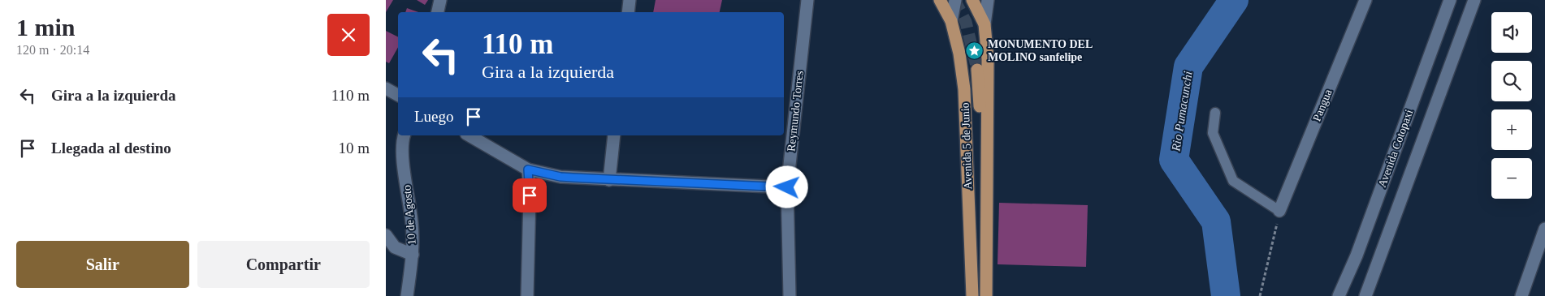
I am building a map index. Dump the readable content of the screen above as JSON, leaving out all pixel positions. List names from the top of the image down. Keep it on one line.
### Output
{"streets":{"main road":["Avenida 5 de Junio"],"street":["Pangua","Reymundo Torres","Avenida Cotopaxi","10 de Agosto"]},"water":["Rio Pumacunchi"],"places":{"place":["MONUMENTO DEL MOLINO sanfelipe"]},"page":{"heading":["1 min","120 m · 20:14"],"map_buttons":["+","−"],"turn":["110 m","Gira a la izquierda"],"list":[{"name":"Gira a la izquierda","value":"110 m"},{"name":"Llegada al destino","value":"10 m"}],"then":"Luego","buttons":["Salir","Compartir"]}}
